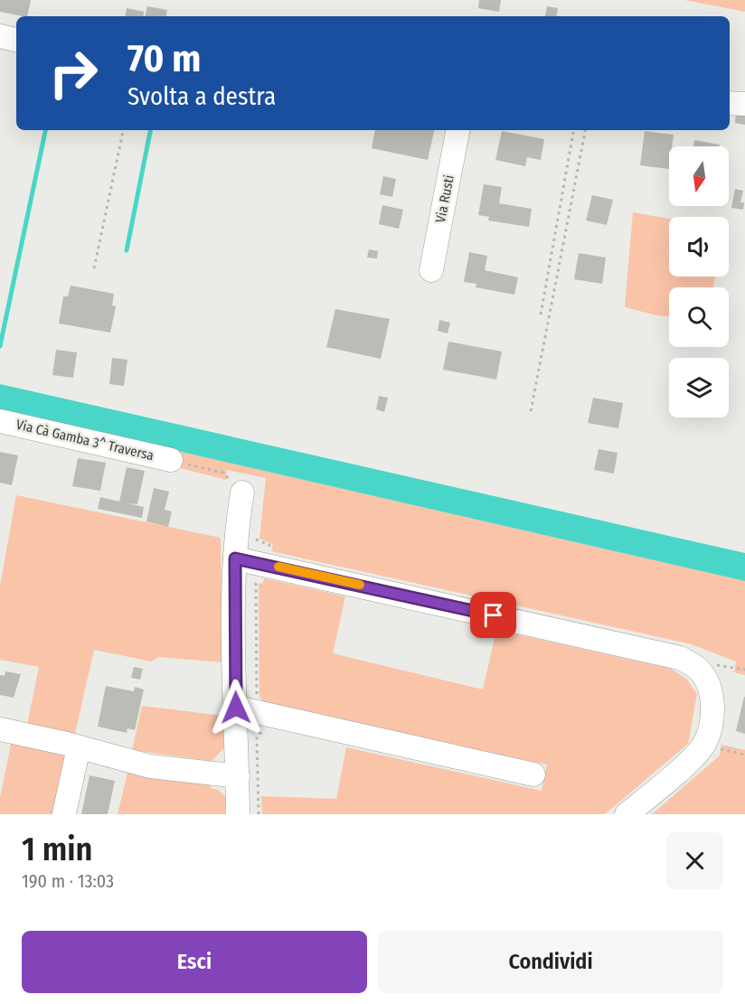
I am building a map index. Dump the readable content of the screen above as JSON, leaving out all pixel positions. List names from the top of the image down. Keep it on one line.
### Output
{"streets":{"street":["Via Rusti","Via Cà Gamba 3^ Traversa"]},"north":"bottom","page":{"turn":["70 m","Svolta a destra"],"heading":["1 min","190 m · 13:03"],"buttons":["Esci","Condividi"]}}
